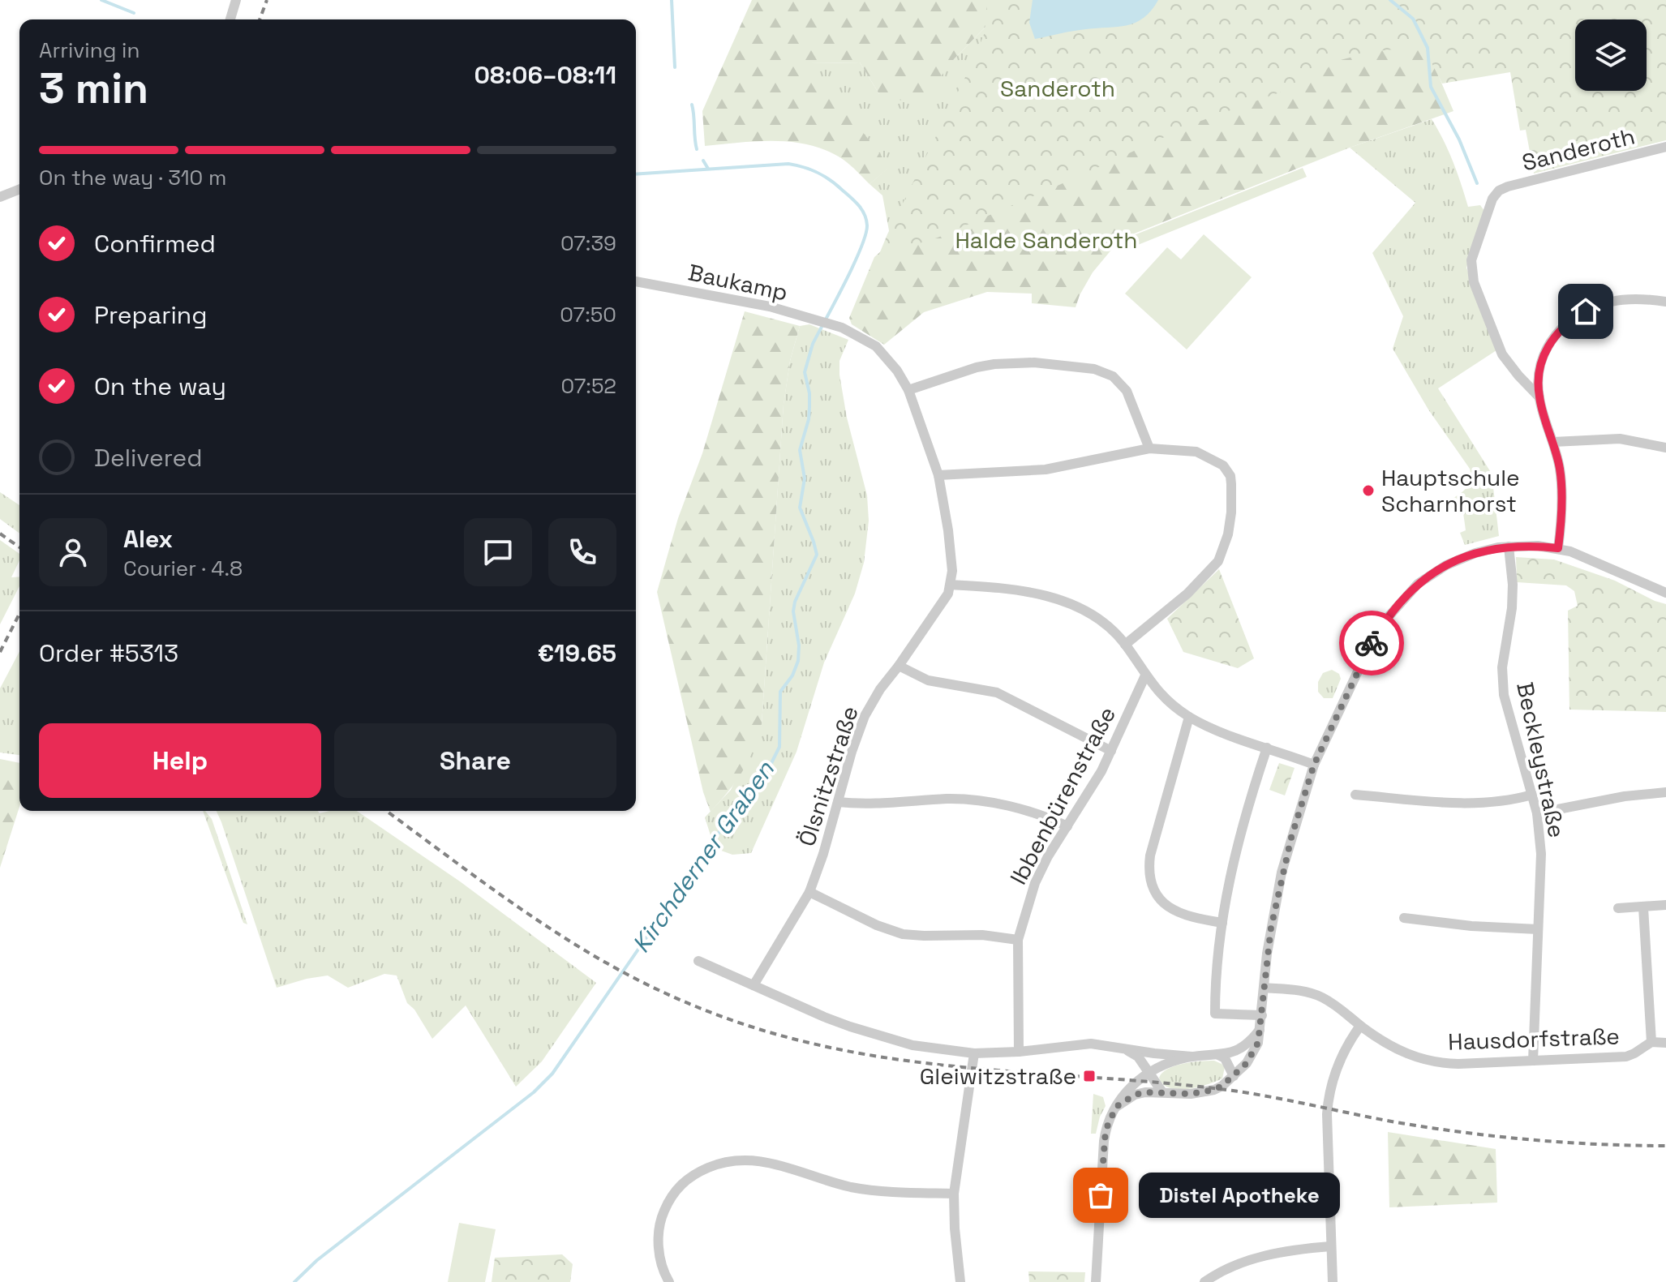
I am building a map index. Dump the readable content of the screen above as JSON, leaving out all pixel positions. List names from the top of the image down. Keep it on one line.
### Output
{"streets":{"street":["Sanderoth","Baukamp","Beckleystraße","Ölsnitzstraße","Ibbenbürenstraße","Hausdorfstraße"]},"crossings":[["Baukamp","Ölsnitzstraße"],["Beckleystraße","Hausdorfstraße"]],"water":["Kirchderner Graben"],"parks":["Sanderoth","Halde Sanderoth"],"places":{"other":["Hauptschule Scharnhorst","Distel Apotheke"],"transit":["Gleiwitzstraße"]},"page":{"heading":["3 min","Arriving in","08:06–08:11"],"panel":["Alex","Courier · 4.8","Order #5313","€19.65"],"bar":"On the way · 310 m","list":[["Confirmed","07:39"],["Preparing","07:50"],["On the way","07:52"],"Delivered"],"buttons":["Help","Share"],"bubble":"Distel Apotheke"}}
